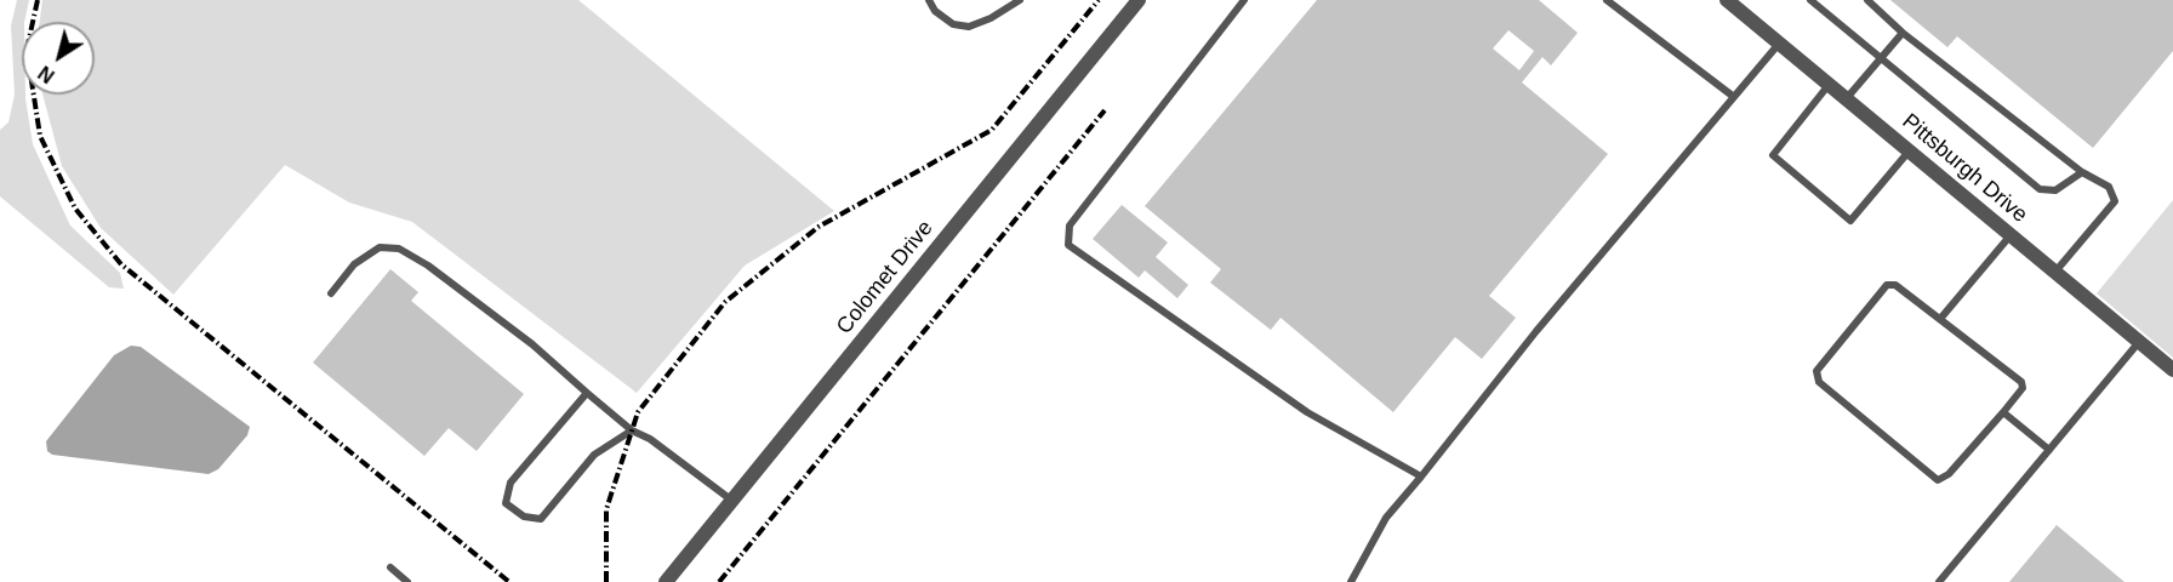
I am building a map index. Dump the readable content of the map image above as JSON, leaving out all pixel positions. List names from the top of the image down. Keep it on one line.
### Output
{"streets":{"street":["Pittsburgh Drive","Colomet Drive"]},"north":"bottom left"}
